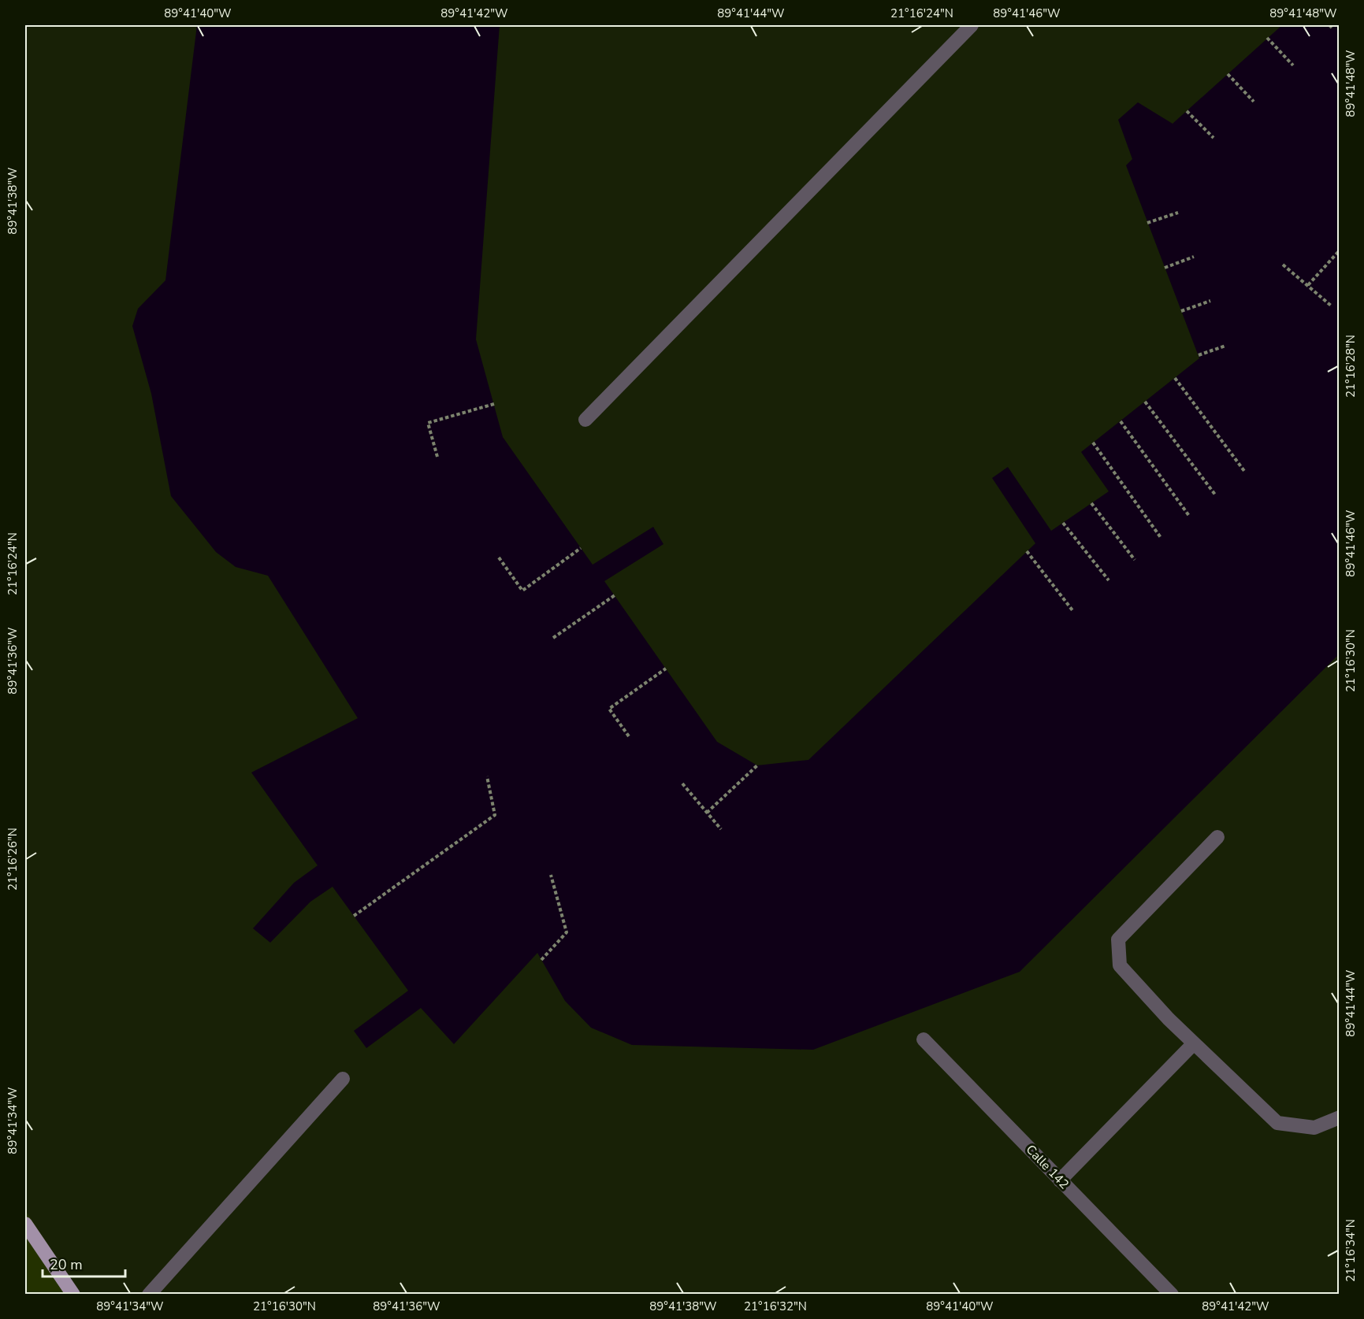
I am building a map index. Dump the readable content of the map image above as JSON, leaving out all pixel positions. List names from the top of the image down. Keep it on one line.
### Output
{"streets":{"lane":["Calle 142"]},"scale_bar":"20 m","coordinates":["89°41'40\"W","89°41'42\"W","89°41'44\"W","21°16'24\"N","89°41'46\"W","89°41'48\"W","89°41'38\"W","21°16'28\"N","89°41'36\"W","21°16'30\"N","21°16'26\"N","89°41'34\"W","21°16'34\"N","21°16'32\"N"]}
